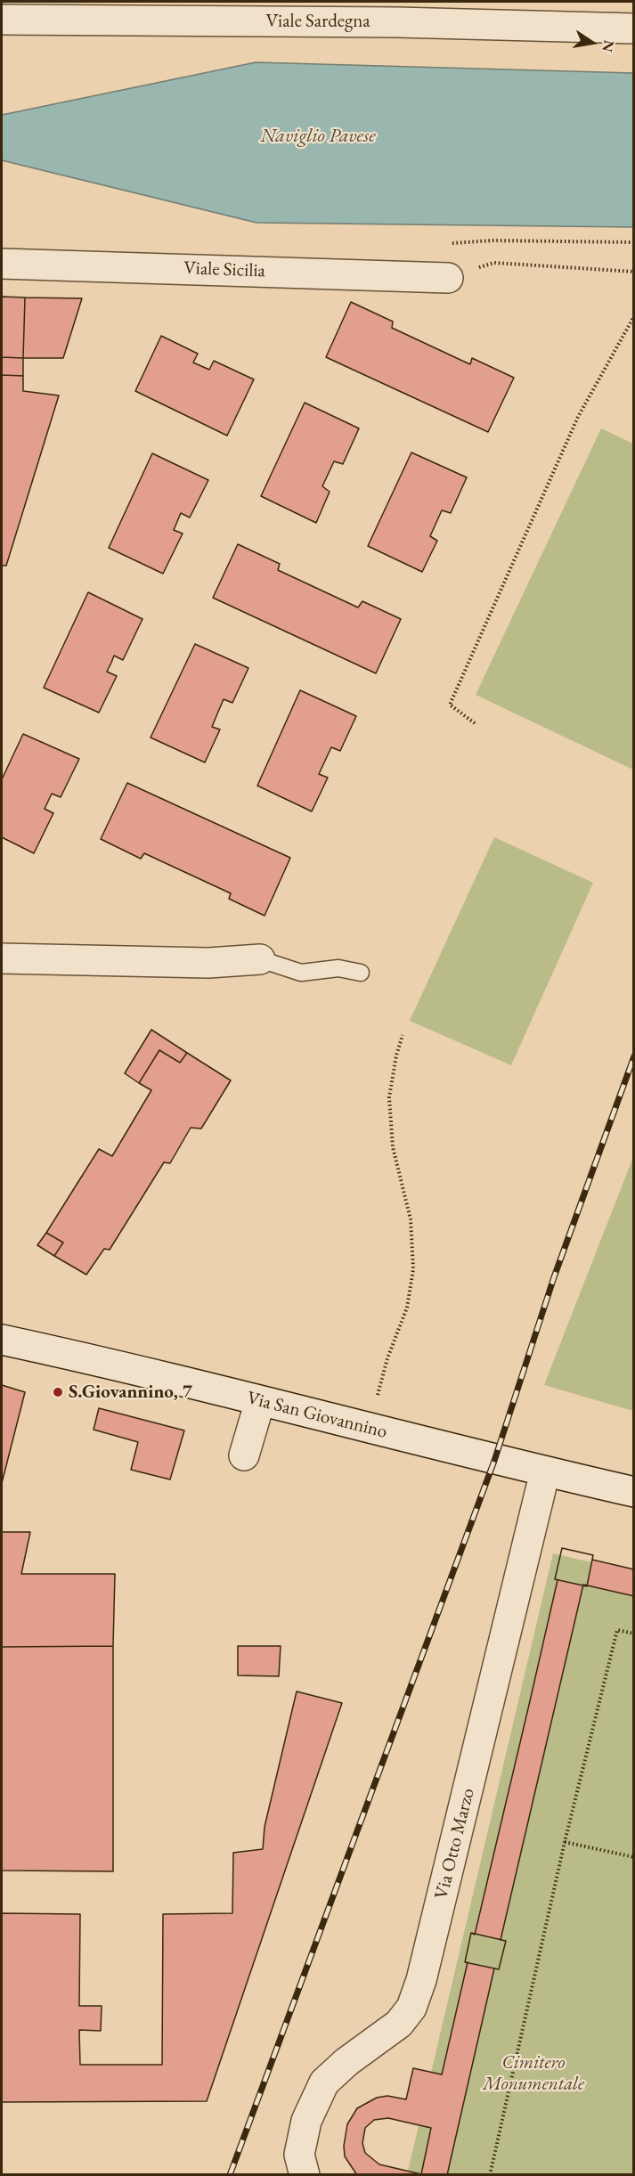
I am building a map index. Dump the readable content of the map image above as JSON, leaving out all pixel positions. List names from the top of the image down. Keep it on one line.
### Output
{"streets":{"street":["Viale Sardegna","Viale Sicilia","Via San Giovannino","Via Otto Marzo"]},"crossings":[["Via San Giovannino","Via Otto Marzo"]],"water":["Naviglio Pavese"],"parks":["Cimitero Monumentale"],"places":["S.Giovannino, 7"],"north":"right"}
